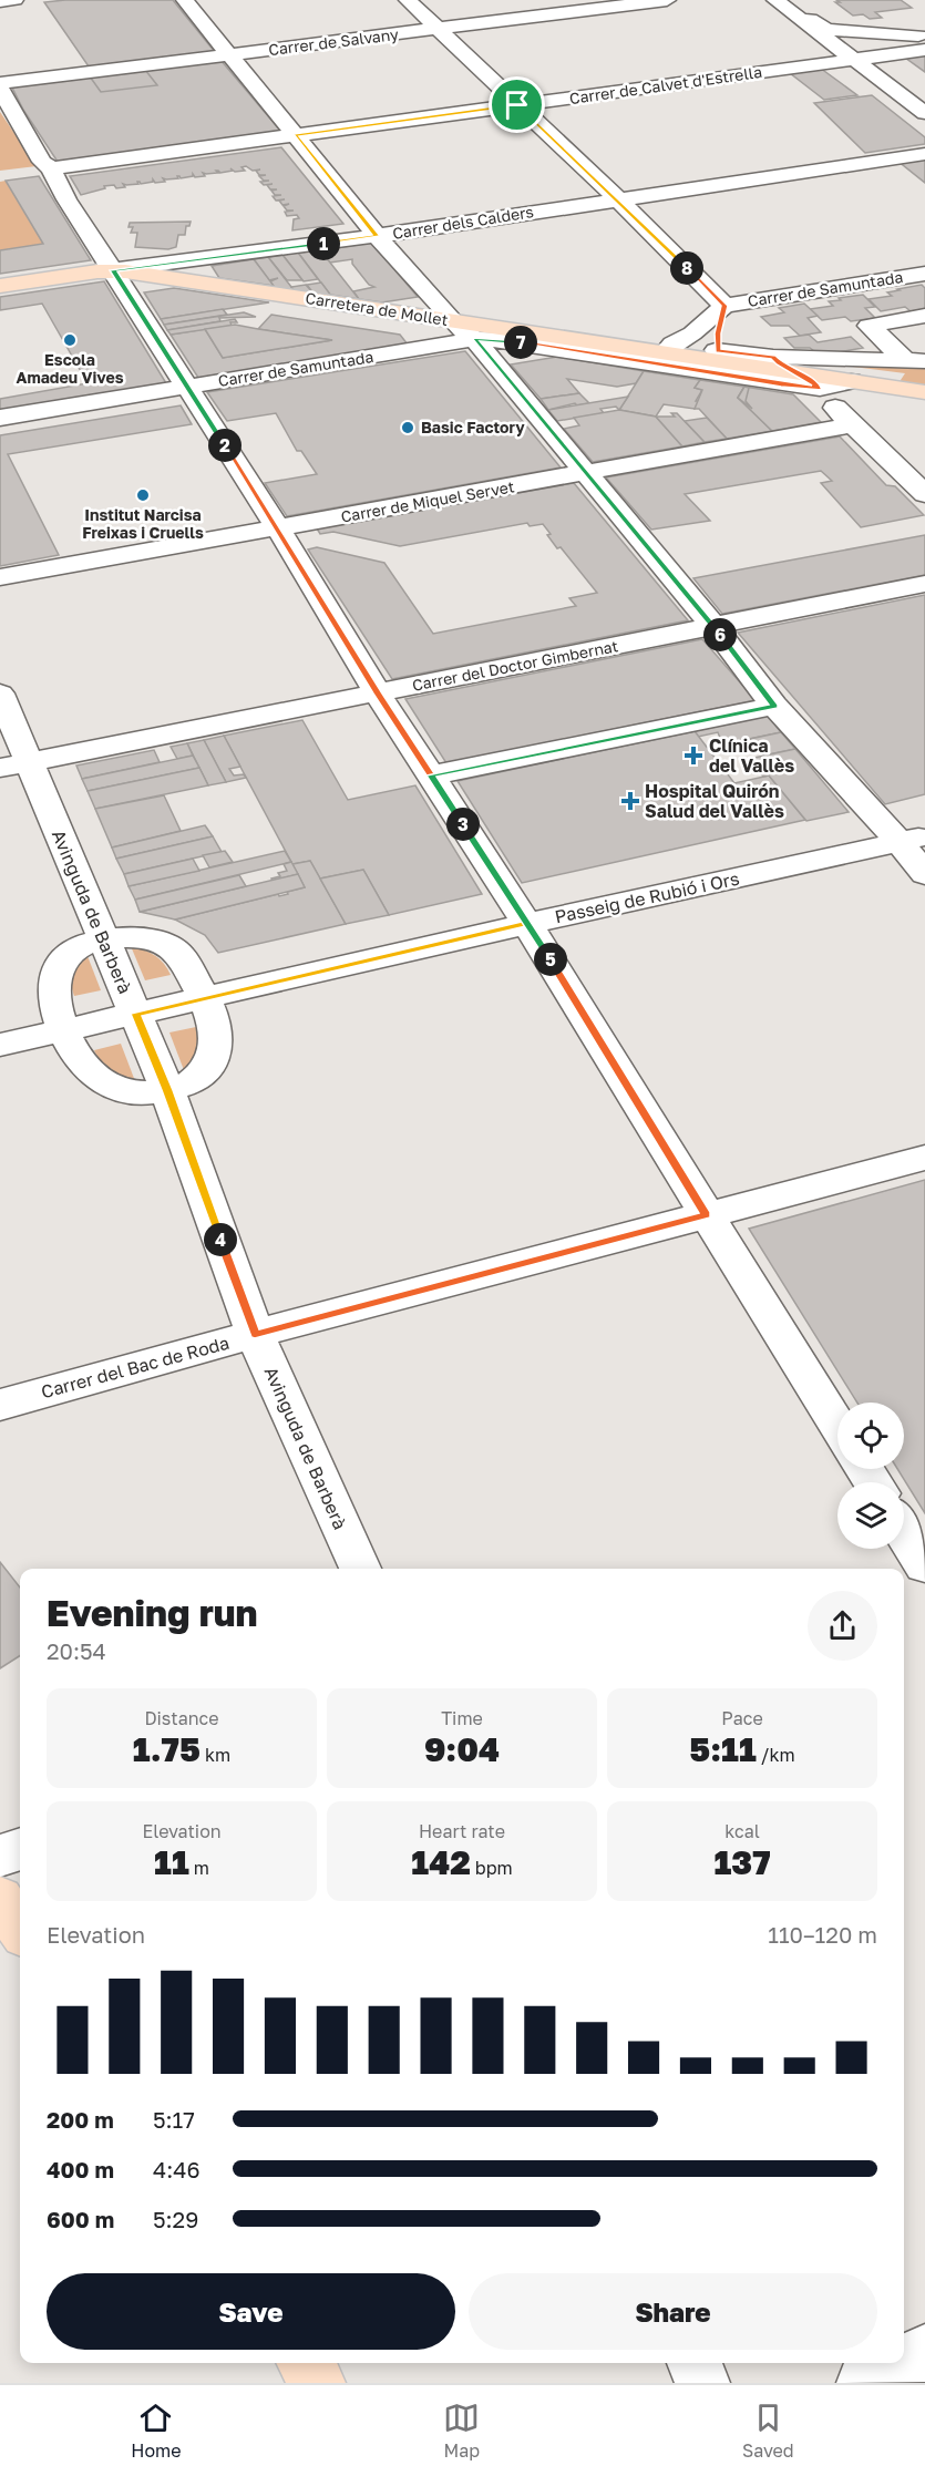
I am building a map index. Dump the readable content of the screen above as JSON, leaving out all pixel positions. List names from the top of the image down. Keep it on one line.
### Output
{"streets":{"main road":["Carrer dels Calders","Carretera de Mollet"],"street":["Carrer de Salvany","Carrer de Calvet d'Estrella","Carrer de Samuntada","Carrer de Miquel Servet","Carrer del Doctor Gimbernat","Passeig de Rubió i Ors","Avinguda de Barberà","Carrer del Bac de Roda"]},"crossings":[["Carrer dels Calders","Carretera de Mollet"],["Carrer de Samuntada","Carretera de Mollet"],["Carrer del Doctor Gimbernat","Avinguda de Barberà"],["Passeig de Rubió i Ors","Avinguda de Barberà"],["Avinguda de Barberà","Carrer del Bac de Roda"]],"places":{"other":["Escola Amadeu Vives","Basic Factory","Institut Narcisa Freixas i Cruells"],"health":["Clínica del Vallès","Hospital Quirón Salud del Vallès"]},"page":{"pins":["1","8","7","2","6","3","5","4"],"heading":["Evening run","20:54"],"stats":[["Distance","1.75 km"],["Time","9:04"],["Pace","5:11 /km"],["Elevation","11 m"],["Heart rate","142 bpm"],["kcal","137"]],"chart":["Elevation","110–120 m"],"list":[{"name":"200 m","note":"5:17"},{"name":"400 m","note":"4:46"},{"name":"600 m","note":"5:29"}],"buttons":["Save","Share"],"tabs":["Home","Map","Saved"]}}
